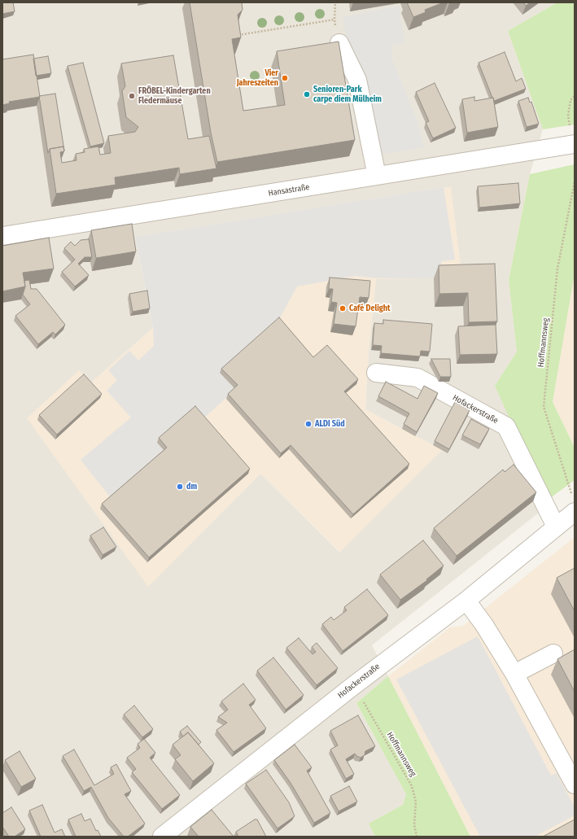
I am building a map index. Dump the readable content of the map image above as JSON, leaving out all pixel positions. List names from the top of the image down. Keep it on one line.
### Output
{"streets":{"street":["Hansastraße","Hofackerstraße"],"path":["Hoffmannsweg"]},"crossings":[["Hoffmannsweg","Hofackerstraße"]],"places":["Vier Jahreszeiten","Senioren-Park carpe diem Mülheim","FRÖBEL-Kindergarten Fledermäuse","Café Delight","ALDI Süd","dm"]}
